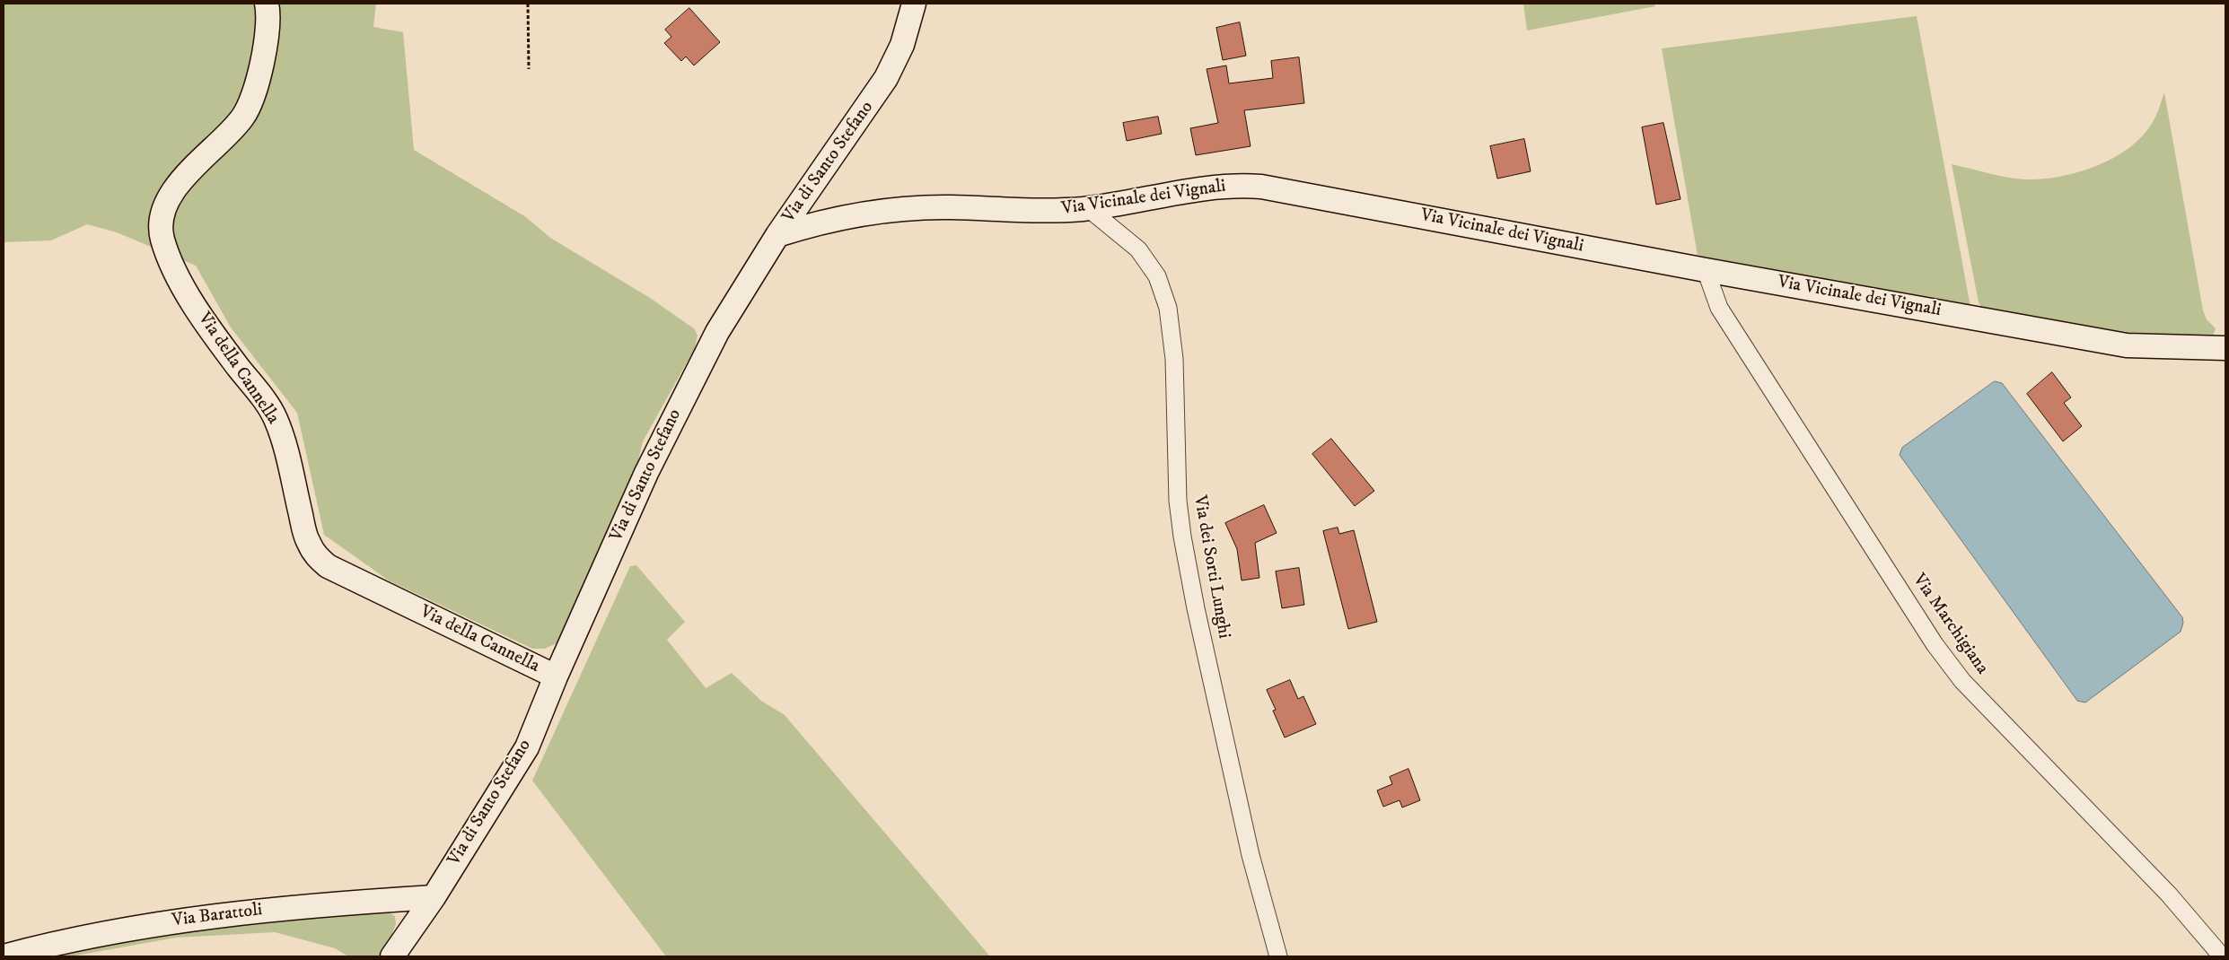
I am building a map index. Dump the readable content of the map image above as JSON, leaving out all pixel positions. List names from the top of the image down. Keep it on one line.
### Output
{"streets":{"street":["Via di Santo Stefano","Via Vicinale dei Vignali","Via della Cannella","Via dei Sorti Lunghi","Via Marchigiana","Via Barattoli"]},"crossings":[["Via di Santo Stefano","Via Vicinale dei Vignali"],["Via di Santo Stefano","Via della Cannella"],["Via di Santo Stefano","Via Barattoli"],["Via Vicinale dei Vignali","Via dei Sorti Lunghi"],["Via Vicinale dei Vignali","Via Marchigiana"]]}
